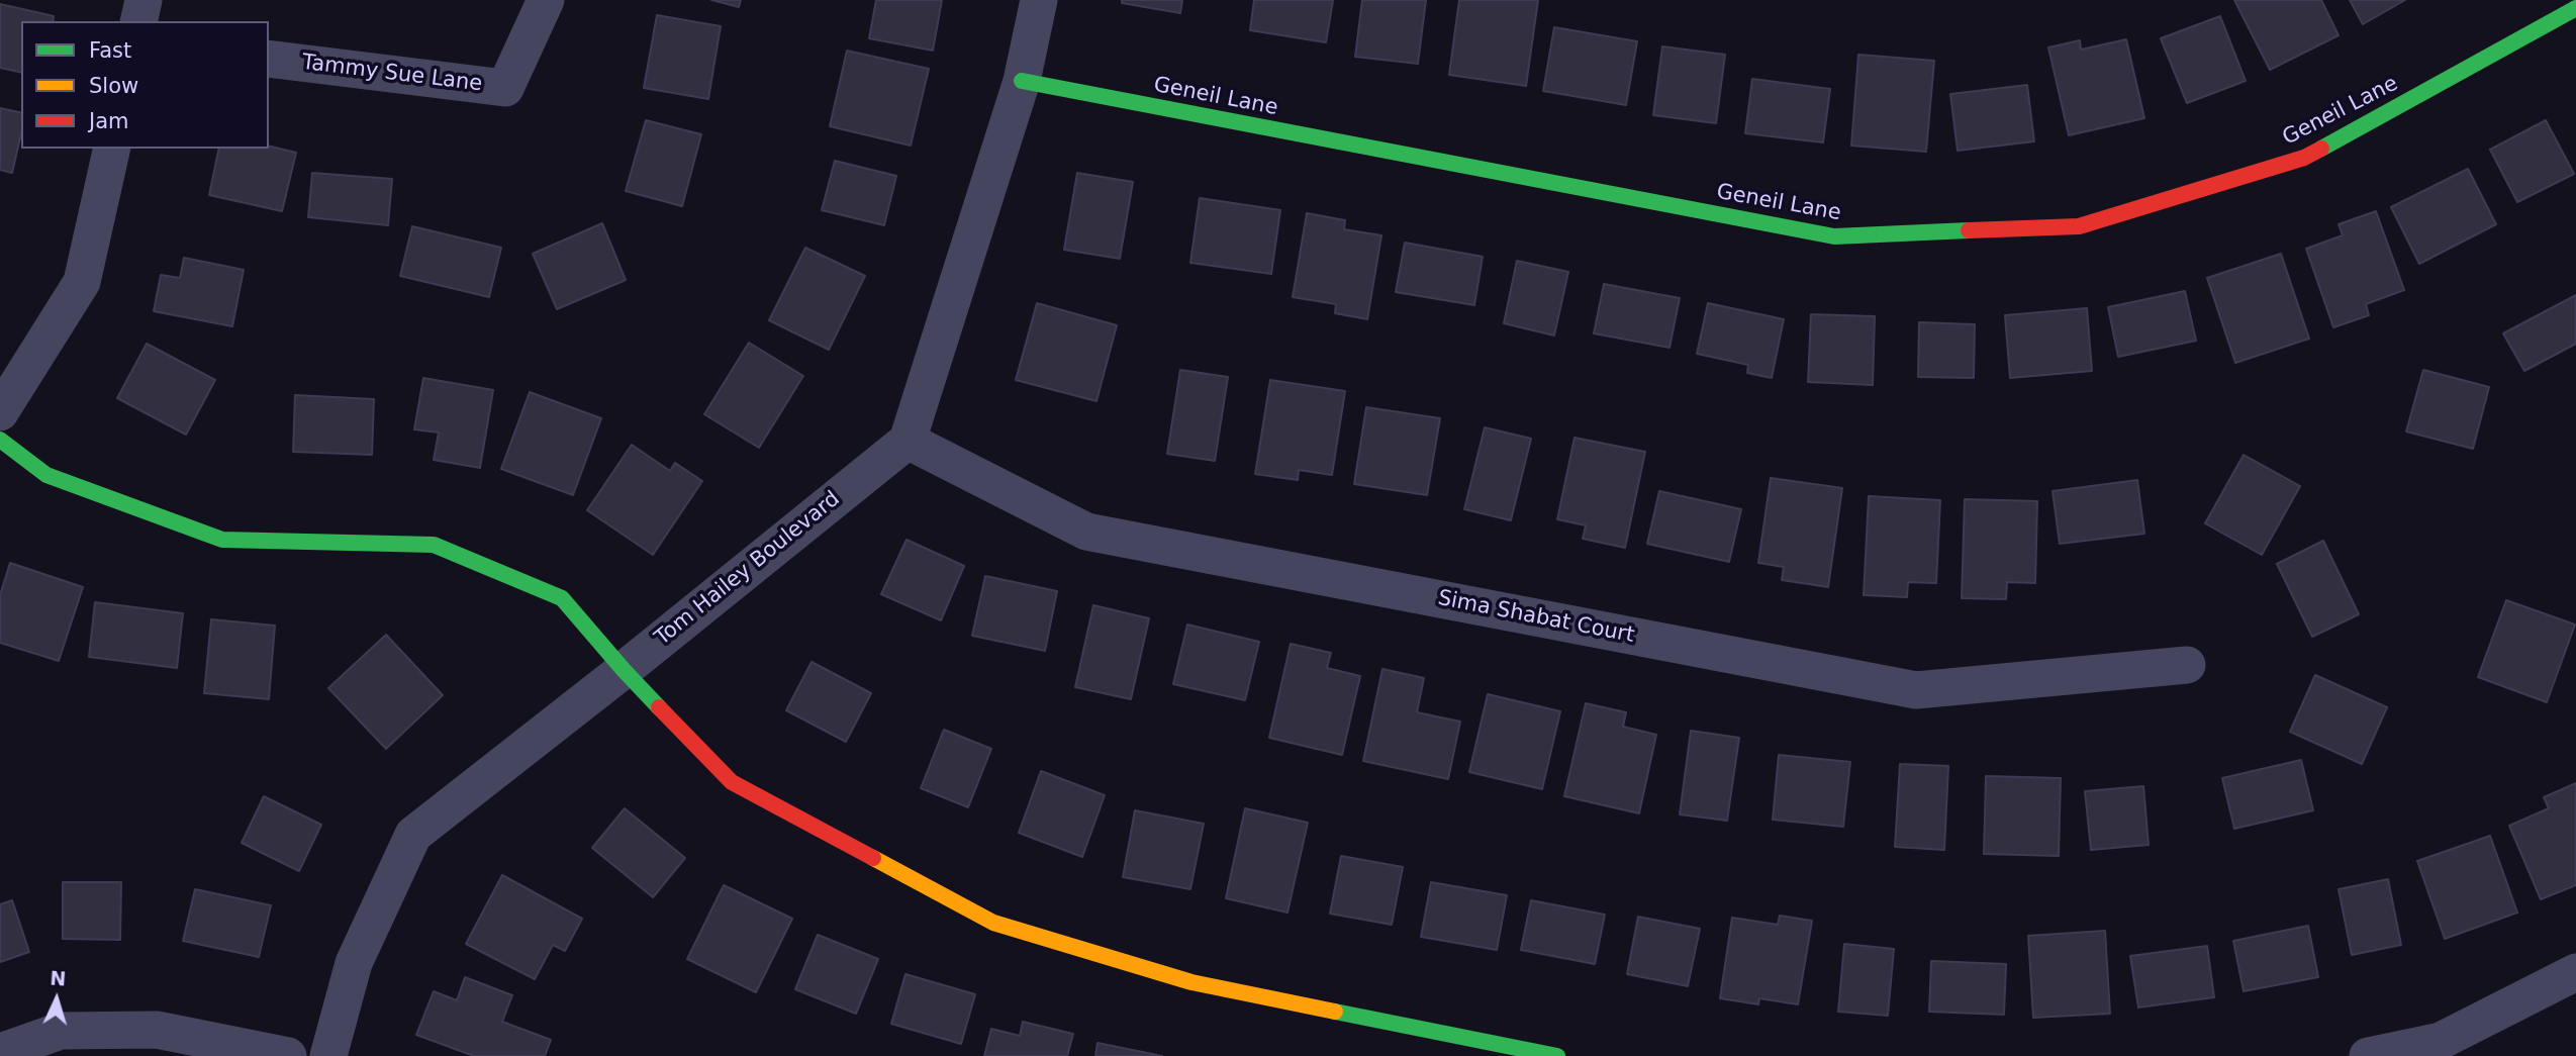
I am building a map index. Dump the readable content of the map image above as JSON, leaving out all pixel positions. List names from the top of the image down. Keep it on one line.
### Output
{"streets":{"street":["Tammy Sue Lane","Geneil Lane","Tom Hailey Boulevard","Sima Shabat Court"]},"crossings":[["Tom Hailey Boulevard","Sima Shabat Court"]],"legend":["Fast","Slow","Jam"],"north":"top"}
